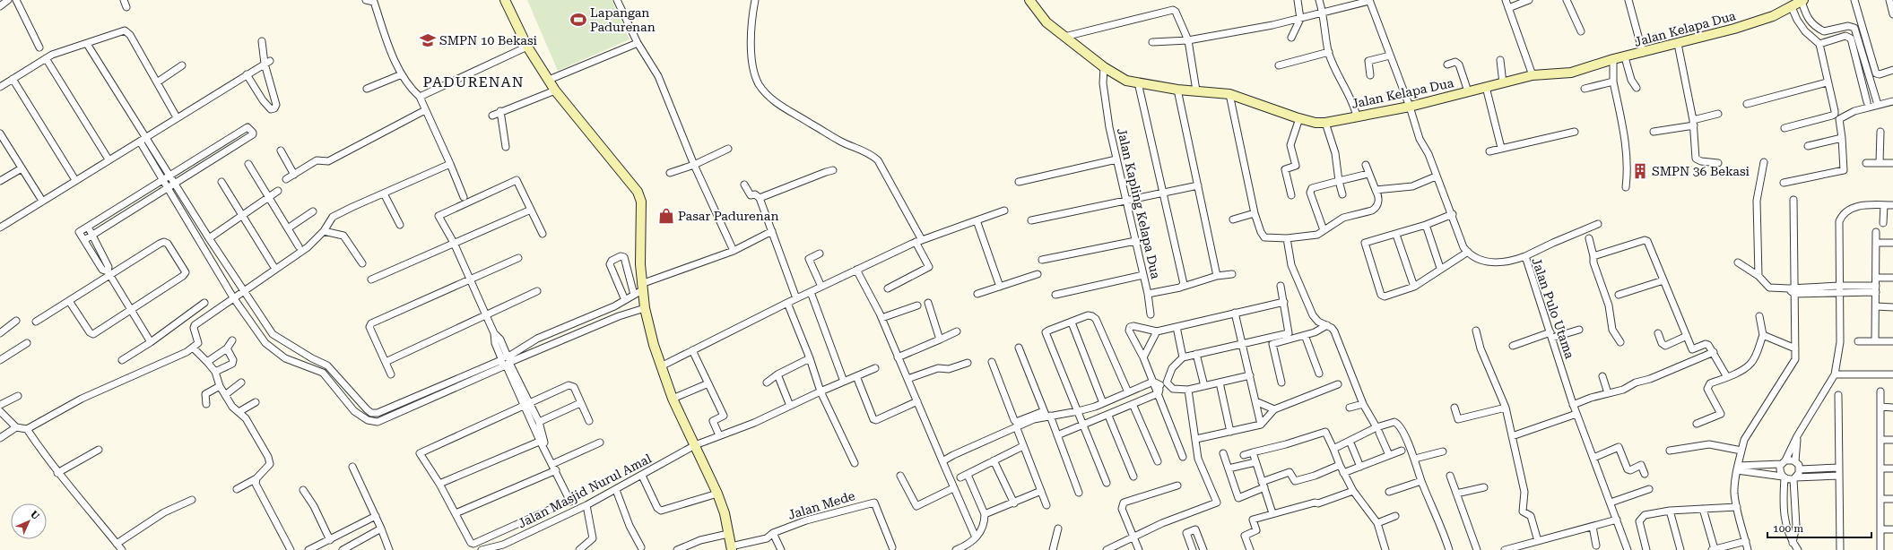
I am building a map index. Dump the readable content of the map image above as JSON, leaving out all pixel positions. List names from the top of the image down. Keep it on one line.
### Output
{"streets":{"main road":["Jalan Kelapa Dua"],"street":["Jalan Kapling Kelapa Dua","Jalan Pulo Utama","Jalan Masjid Nurul Amal","Jalan Mede"]},"crossings":[["Jalan Kelapa Dua","Jalan Kapling Kelapa Dua"]],"districts":["PADURENAN"],"places":{"sports":["Lapangan Padurenan"],"school or university":["SMPN 10 Bekasi"],"building":["SMPN 36 Bekasi"],"shop":["Pasar Padurenan"]},"scale_bar":"100 m","north":"top right"}
